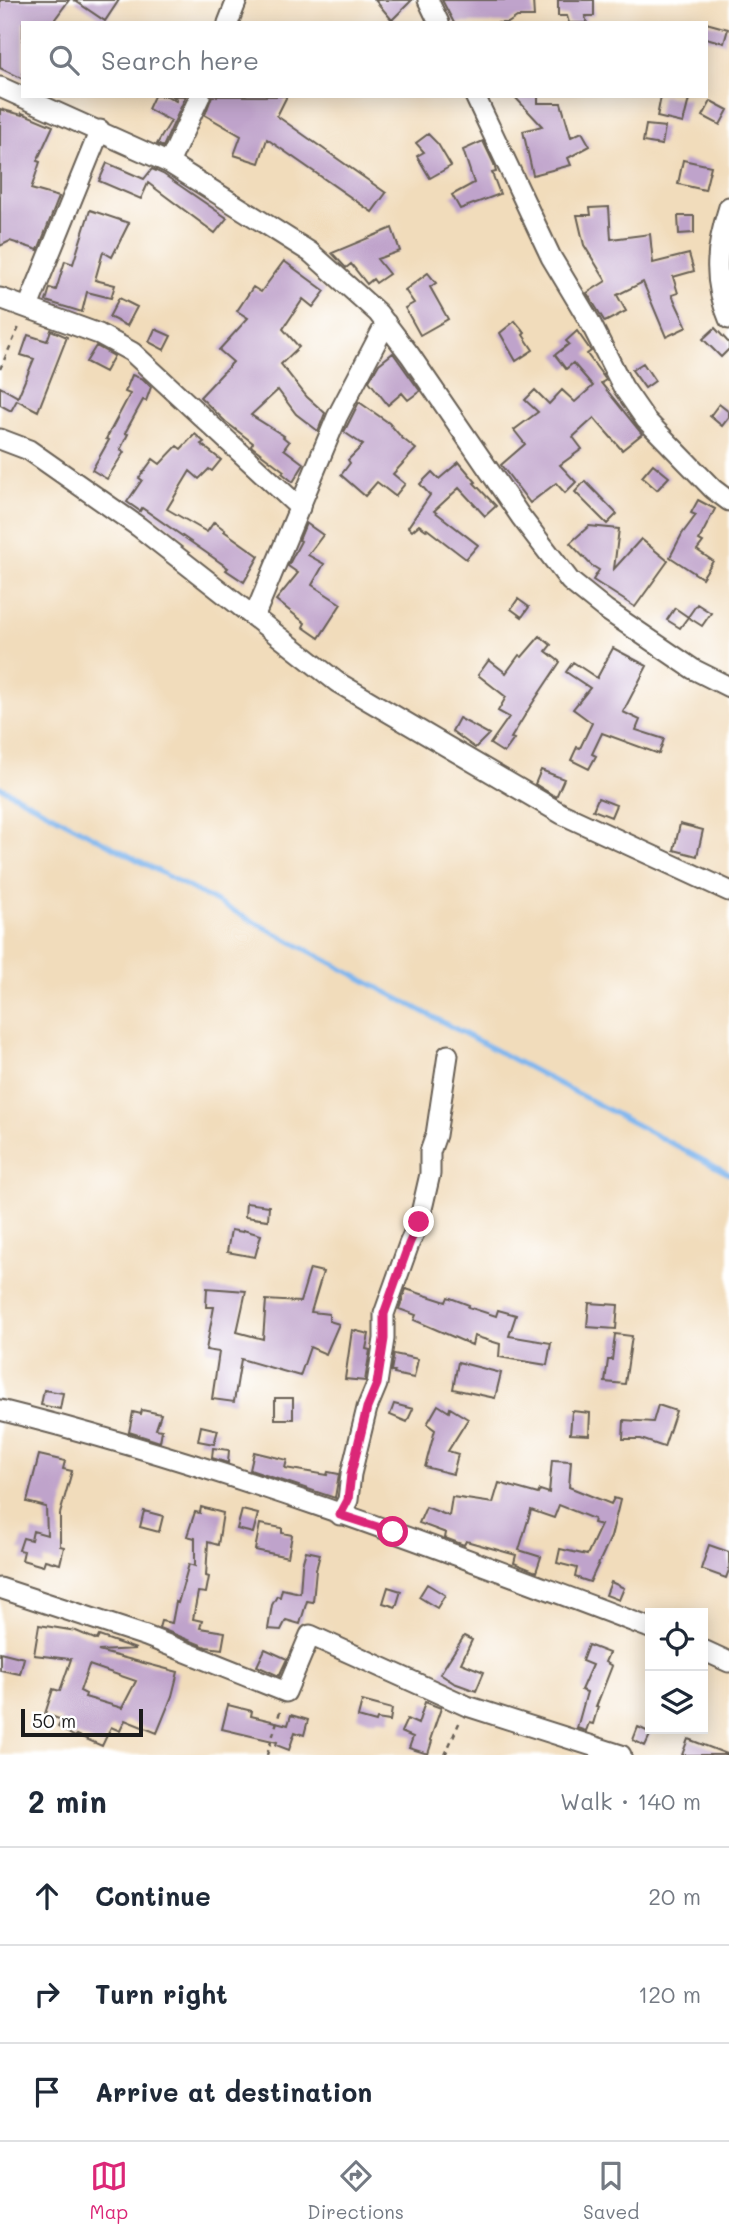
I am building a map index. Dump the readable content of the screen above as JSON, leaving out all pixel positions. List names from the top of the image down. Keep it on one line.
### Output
{"scale_bar":"50 m","page":{"search":"Search here","scale":"50 m","heading":["2 min","Walk · 140 m"],"list":[["Continue","20 m"],["Turn right","120 m"],"Arrive at destination"],"nav":["Map","Directions","Saved"]}}
